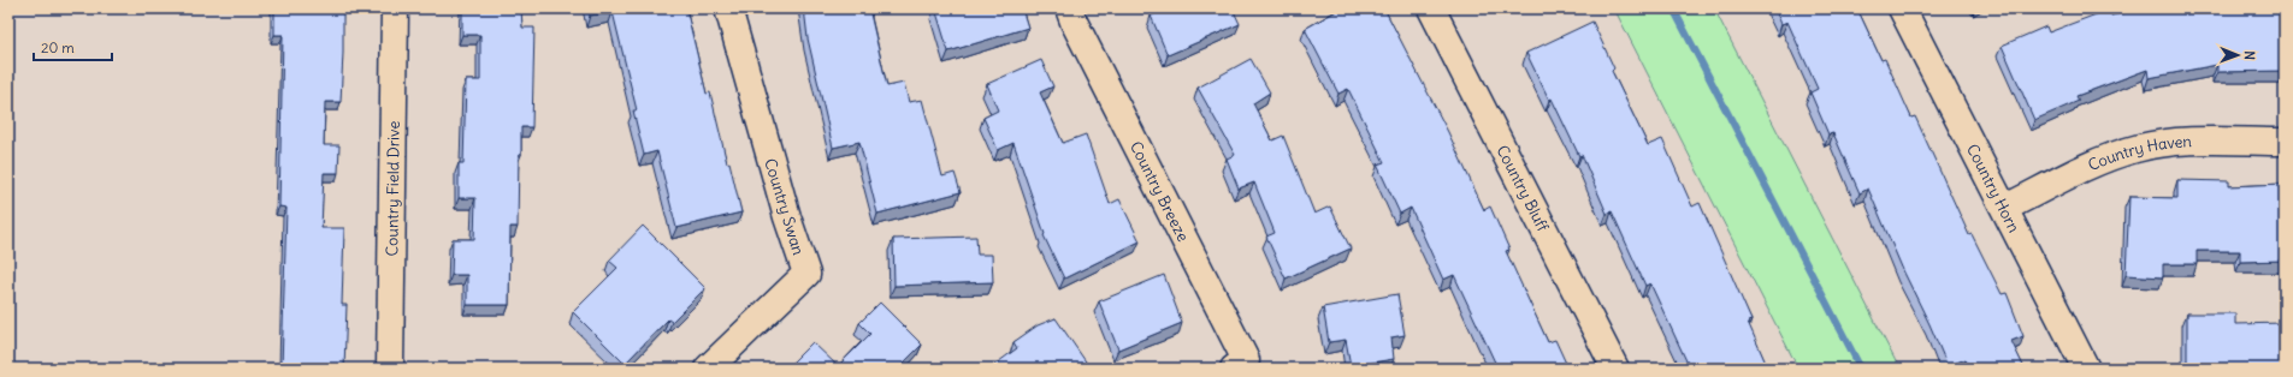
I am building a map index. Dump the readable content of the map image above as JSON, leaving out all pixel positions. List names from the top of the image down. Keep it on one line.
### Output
{"streets":{"street":["Country Haven","Country Field Drive","Country Bluff","Country Horn","Country Breeze","Country Swan"]},"crossings":[["Country Haven","Country Horn"]],"scale_bar":"20 m","north":"right"}
